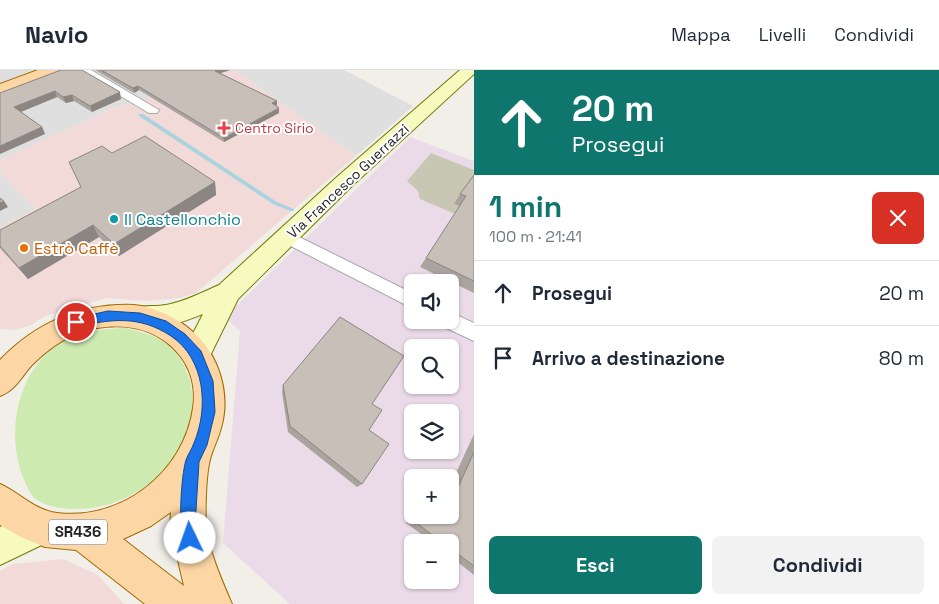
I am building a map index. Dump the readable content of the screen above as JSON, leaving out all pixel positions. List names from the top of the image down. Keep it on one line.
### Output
{"streets":{"main road":["Via Francesco Guerrazzi","SR436"]},"crossings":[["Via Francesco Guerrazzi","SR436"]],"places":{"health":["Centro Sirio"],"other":["Il Castellonchio","Estrò Caffè"]},"page":{"header":"Navio","nav":["Mappa","Livelli","Condividi"],"turn":["20 m","Prosegui"],"heading":["1 min","100 m · 21:41"],"list":[{"name":"Prosegui","value":"20 m"},{"name":"Arrivo a destinazione","value":"80 m"}],"map_buttons":["+","−"],"buttons":["Esci","Condividi"]}}
